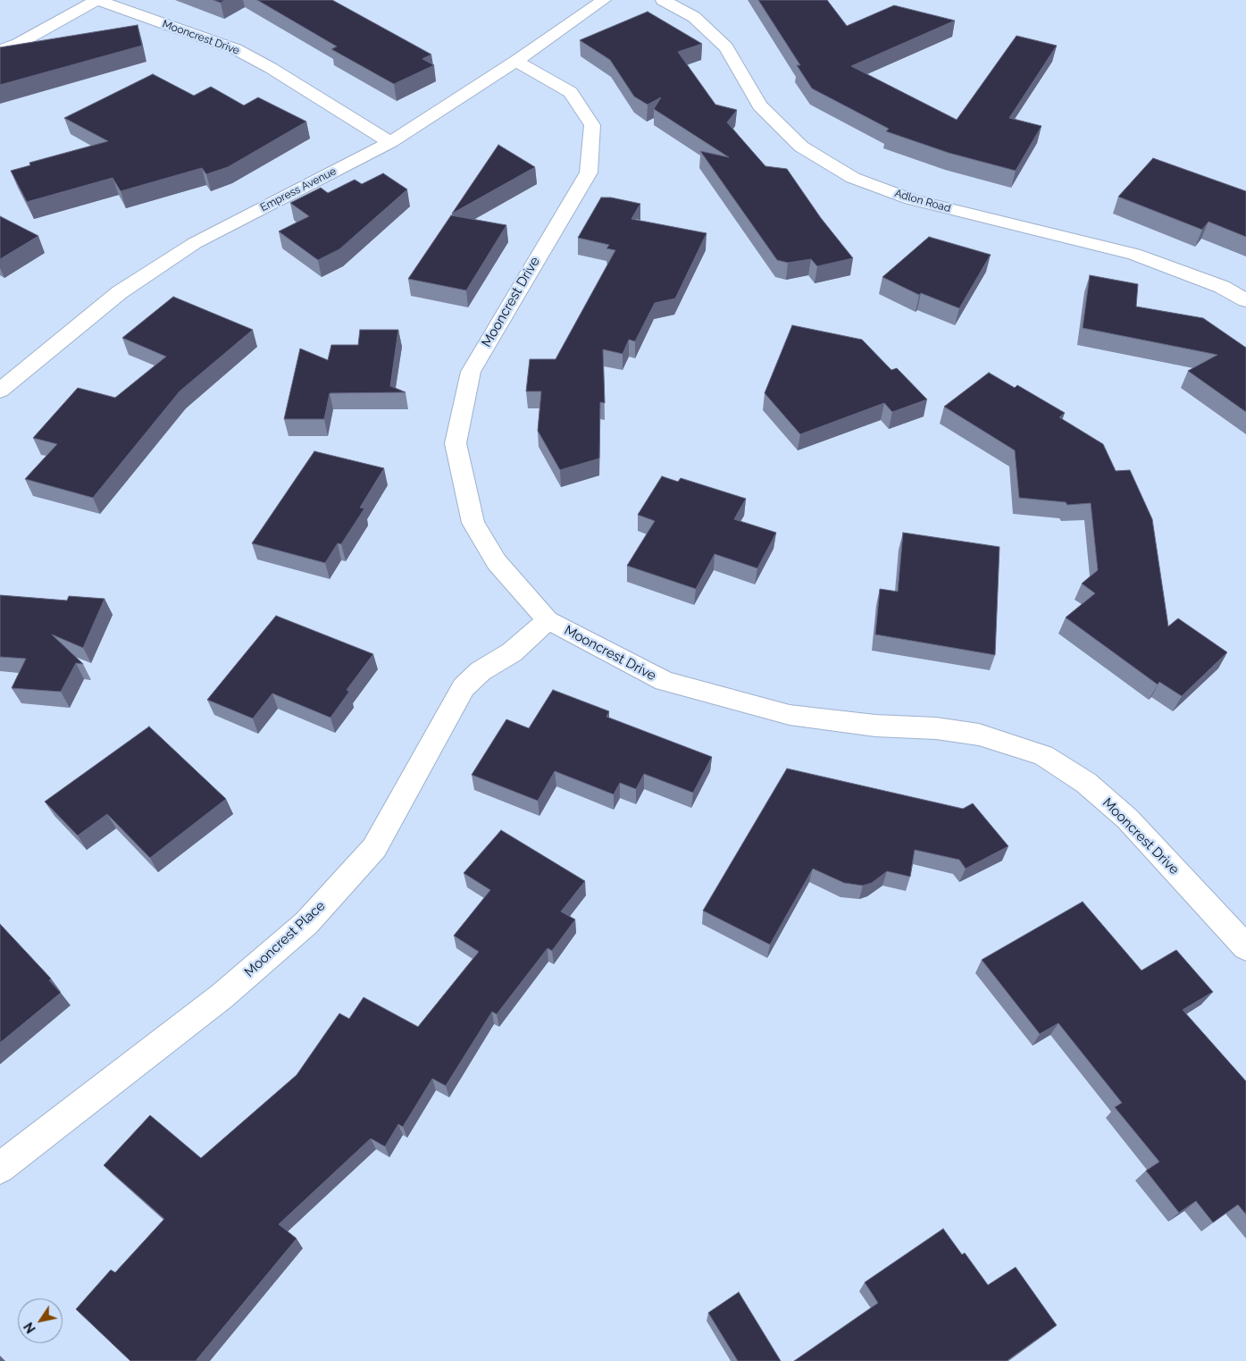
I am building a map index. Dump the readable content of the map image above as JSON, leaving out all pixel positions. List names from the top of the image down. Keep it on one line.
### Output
{"streets":{"street":["Mooncrest Drive","Empress Avenue","Adlon Road","Mooncrest Place"]},"crossings":[["Mooncrest Drive","Empress Avenue"],["Mooncrest Drive","Mooncrest Place"]],"north":"bottom left"}
